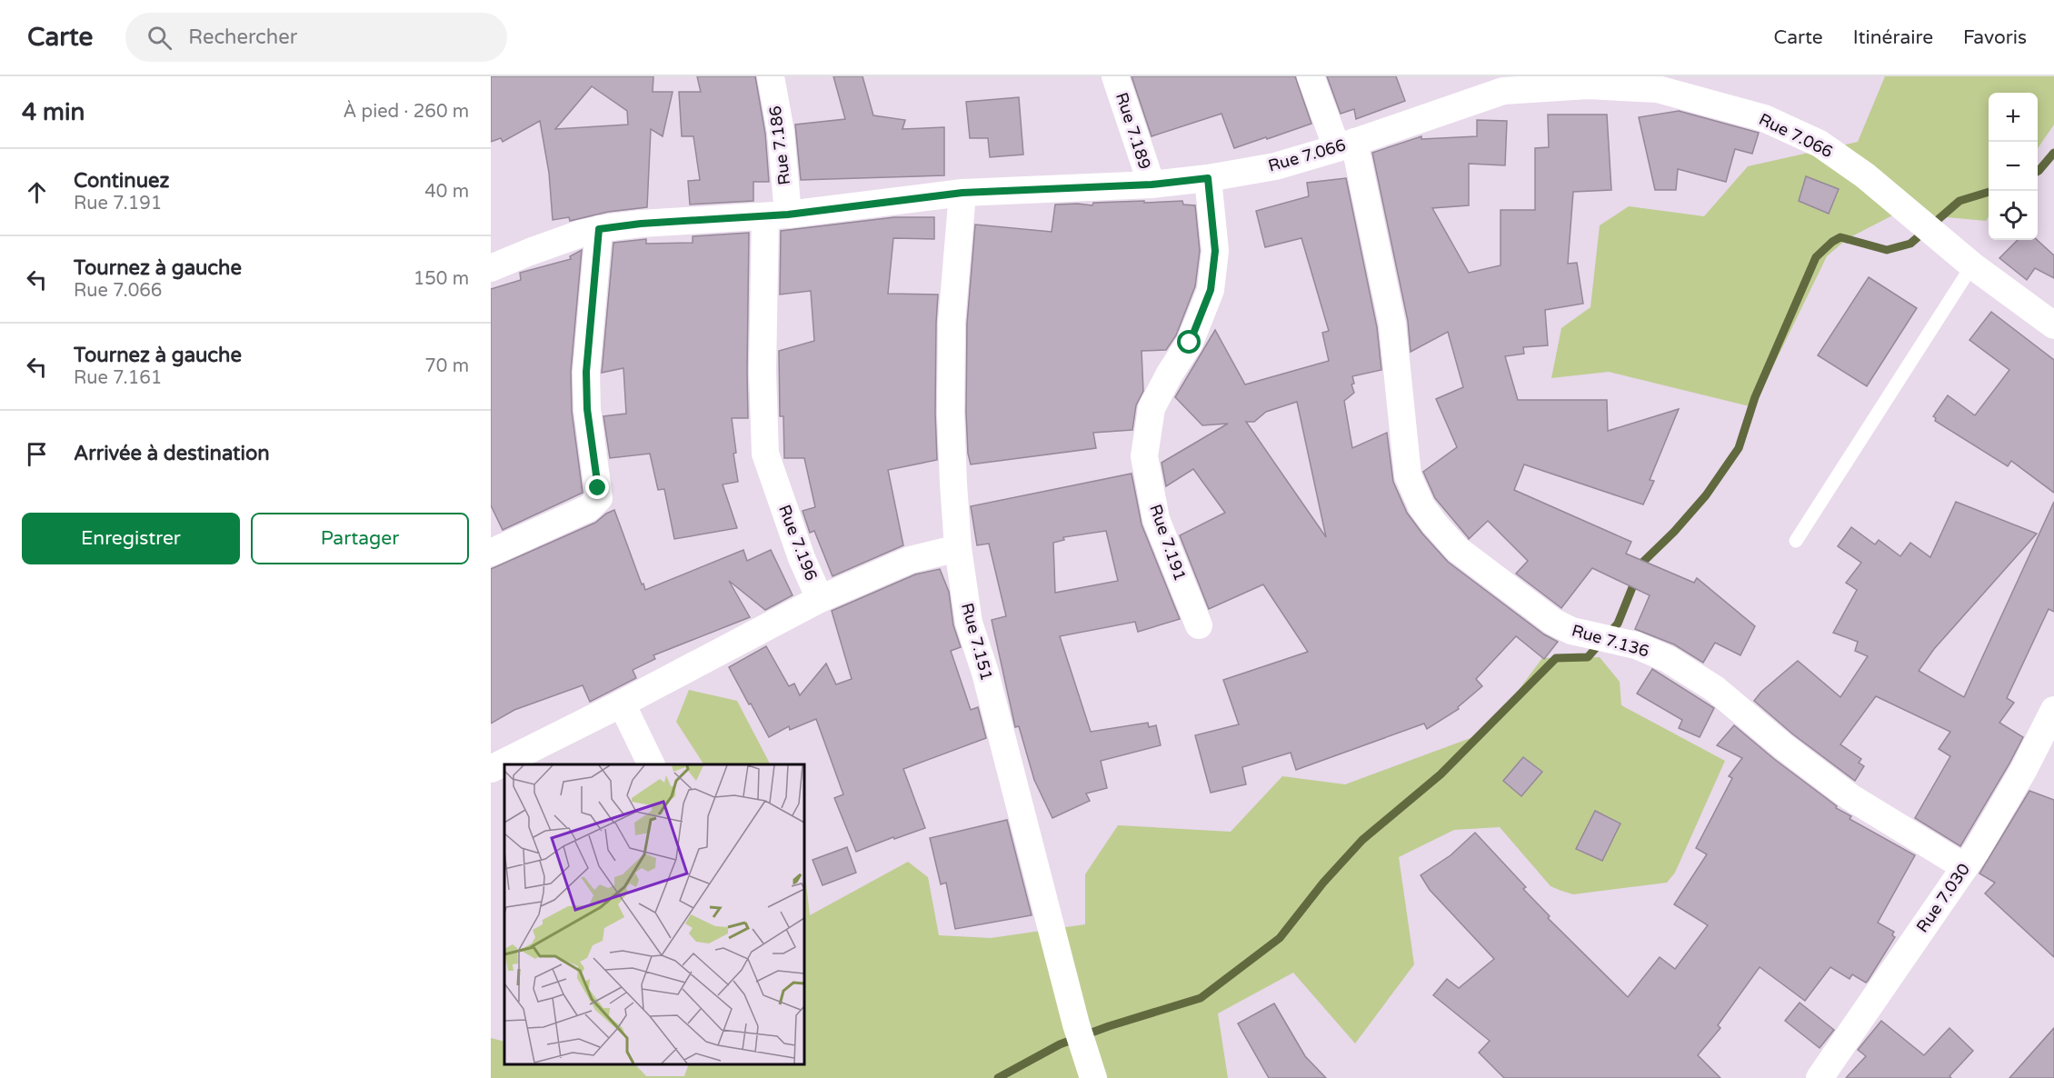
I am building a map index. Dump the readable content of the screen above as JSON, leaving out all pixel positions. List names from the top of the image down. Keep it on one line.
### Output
{"streets":{"street":["Rue 7.189","Rue 7.066","Rue 7.186","Rue 7.196","Rue 7.191","Rue 7.136","Rue 7.151","Rue 7.030"]},"crossings":[["Rue 7.189","Rue 7.066"],["Rue 7.066","Rue 7.186"],["Rue 7.066","Rue 7.196"],["Rue 7.066","Rue 7.191"],["Rue 7.066","Rue 7.136"],["Rue 7.066","Rue 7.151"],["Rue 7.186","Rue 7.196"],["Rue 7.136","Rue 7.030"]],"page":{"header":"Carte","search":"Rechercher","nav":["Carte","Itinéraire","Favoris"],"heading":["4 min","À pied · 260 m"],"map_buttons":["+","−"],"list":[["Continuez","Rue 7.191","40 m"],["Tournez à gauche","Rue 7.066","150 m"],["Tournez à gauche","Rue 7.161","70 m"],"Arrivée à destination"],"buttons":["Enregistrer","Partager"]}}
